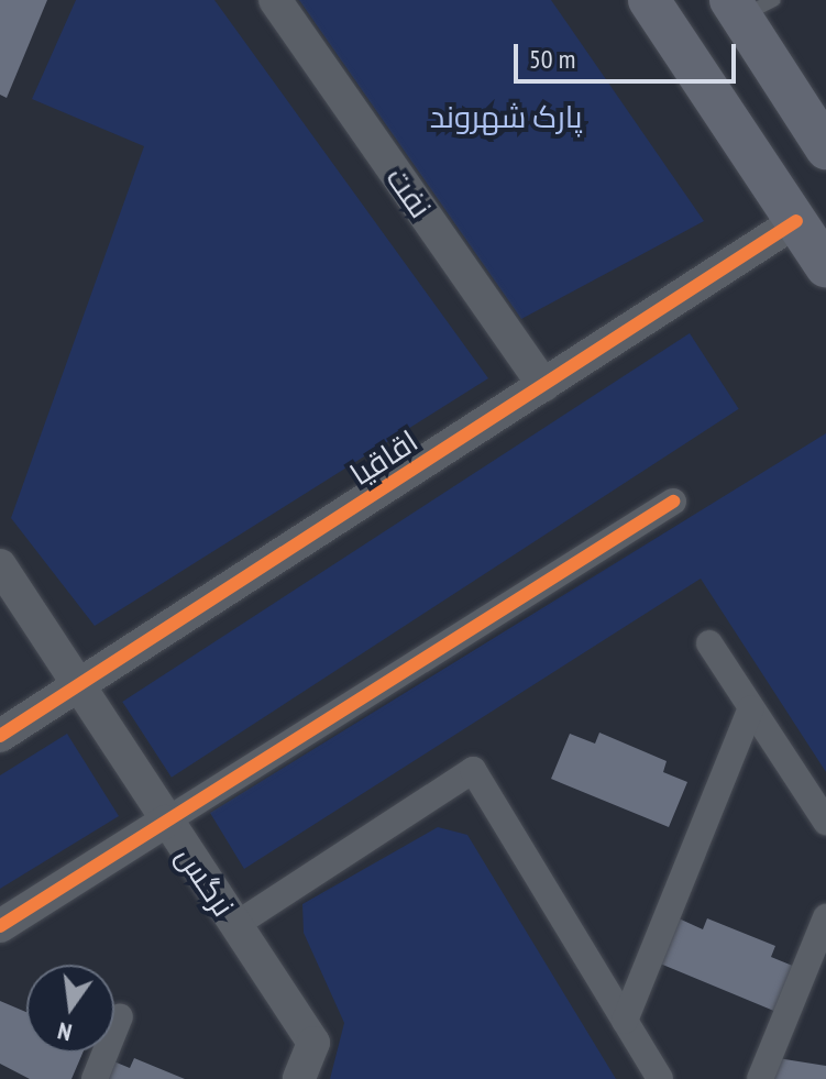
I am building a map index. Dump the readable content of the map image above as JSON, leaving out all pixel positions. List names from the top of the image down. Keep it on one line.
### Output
{"streets":{"street":["نفت","اقاقیا","نرگس"]},"crossings":[["نفت","اقاقیا"],["اقاقیا","نرگس"]],"parks":["پارک شهروند"],"scale_bar":"50 m","north":"bottom"}
